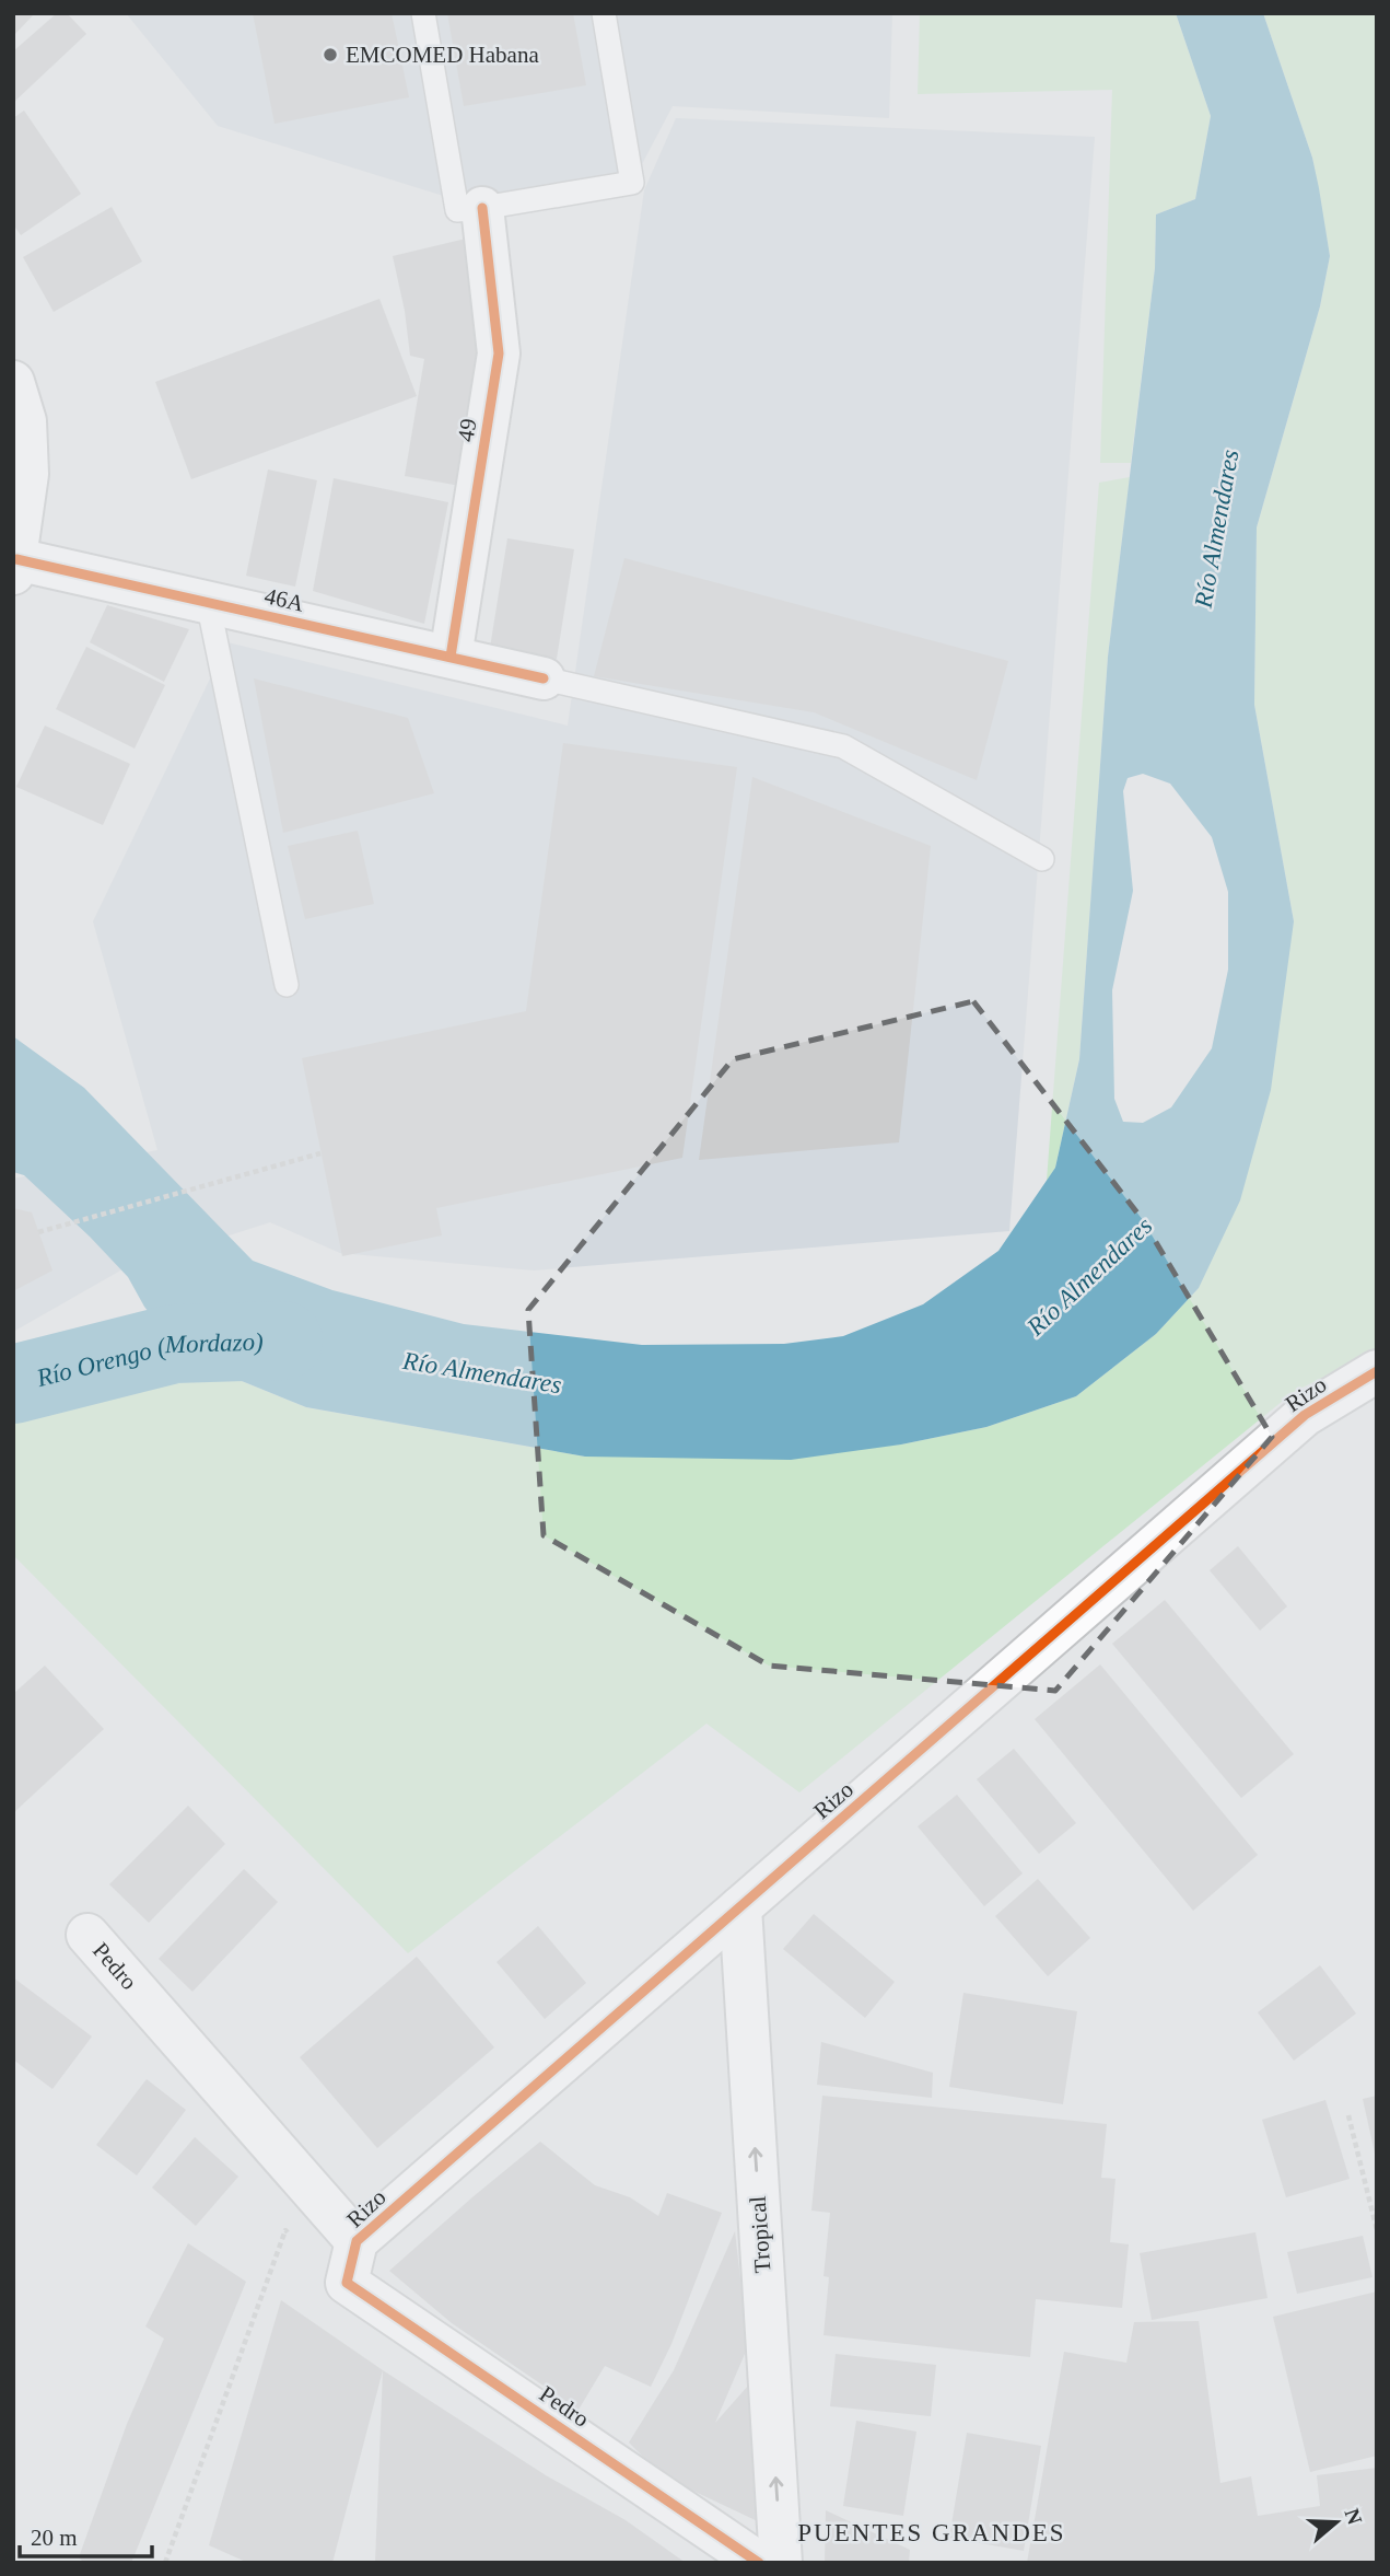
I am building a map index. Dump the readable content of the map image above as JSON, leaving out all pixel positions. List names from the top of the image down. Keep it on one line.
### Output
{"streets":{"street":["49","46A","Rizo","Pedro","Tropical"]},"crossings":[["49","46A"],["Rizo","Pedro"],["Rizo","Tropical"]],"one_way":["Tropical"],"districts":["PUENTES GRANDES"],"water":["Río Almendares","Río Orengo (Mordazo)"],"places":["EMCOMED Habana"],"scale_bar":"20 m","north":"right"}
